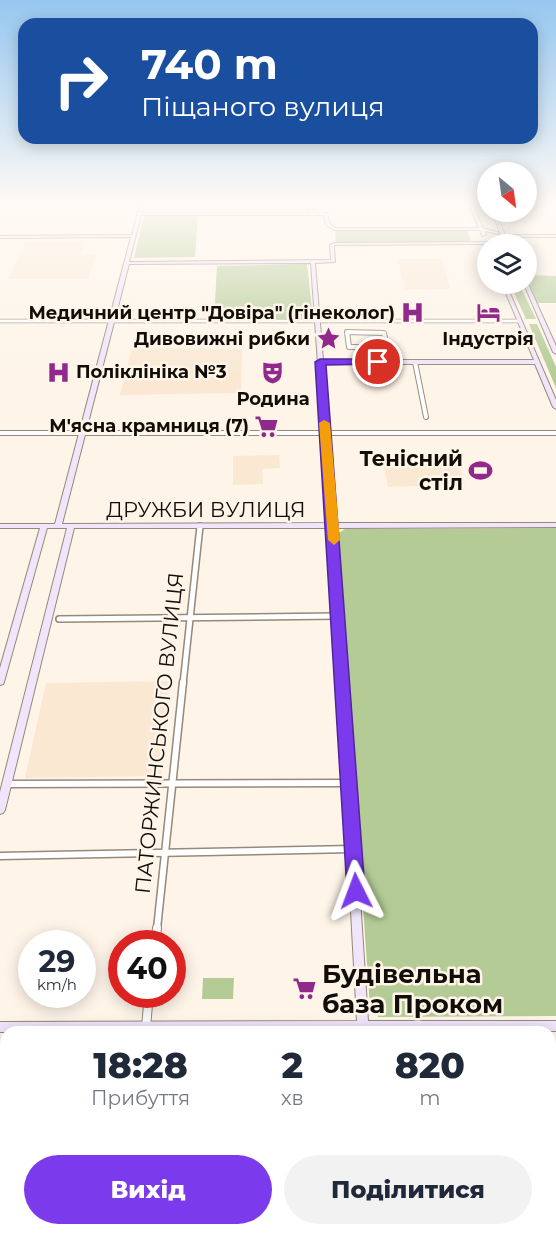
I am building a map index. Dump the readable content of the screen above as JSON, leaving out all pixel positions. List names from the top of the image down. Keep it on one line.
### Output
{"streets":{"street":["ДРУЖБИ ВУЛИЦЯ","ПАТОРЖИНСЬКОГО ВУЛИЦЯ"]},"crossings":[["ДРУЖБИ ВУЛИЦЯ","ПАТОРЖИНСЬКОГО ВУЛИЦЯ"]],"places":{"hospital":["Медичний центр \"Довіра\" (гінеколог)","Поліклініка №3"],"hotel":["Індустрія"],"place":["Дивовижні рибки"],"theatre":["Родина"],"supermarket":["М'ясна крамниця (7)","Будівельна база Проком"],"sports":["Тенісний стіл"]},"north":"bottom right","page":{"turn":["740 m","Піщаного вулиця"],"speed":"29 km/h","limit":"40","eta":["18:28","Прибуття","2","хв","820","m"],"buttons":["Вихід","Поділитися"]}}
